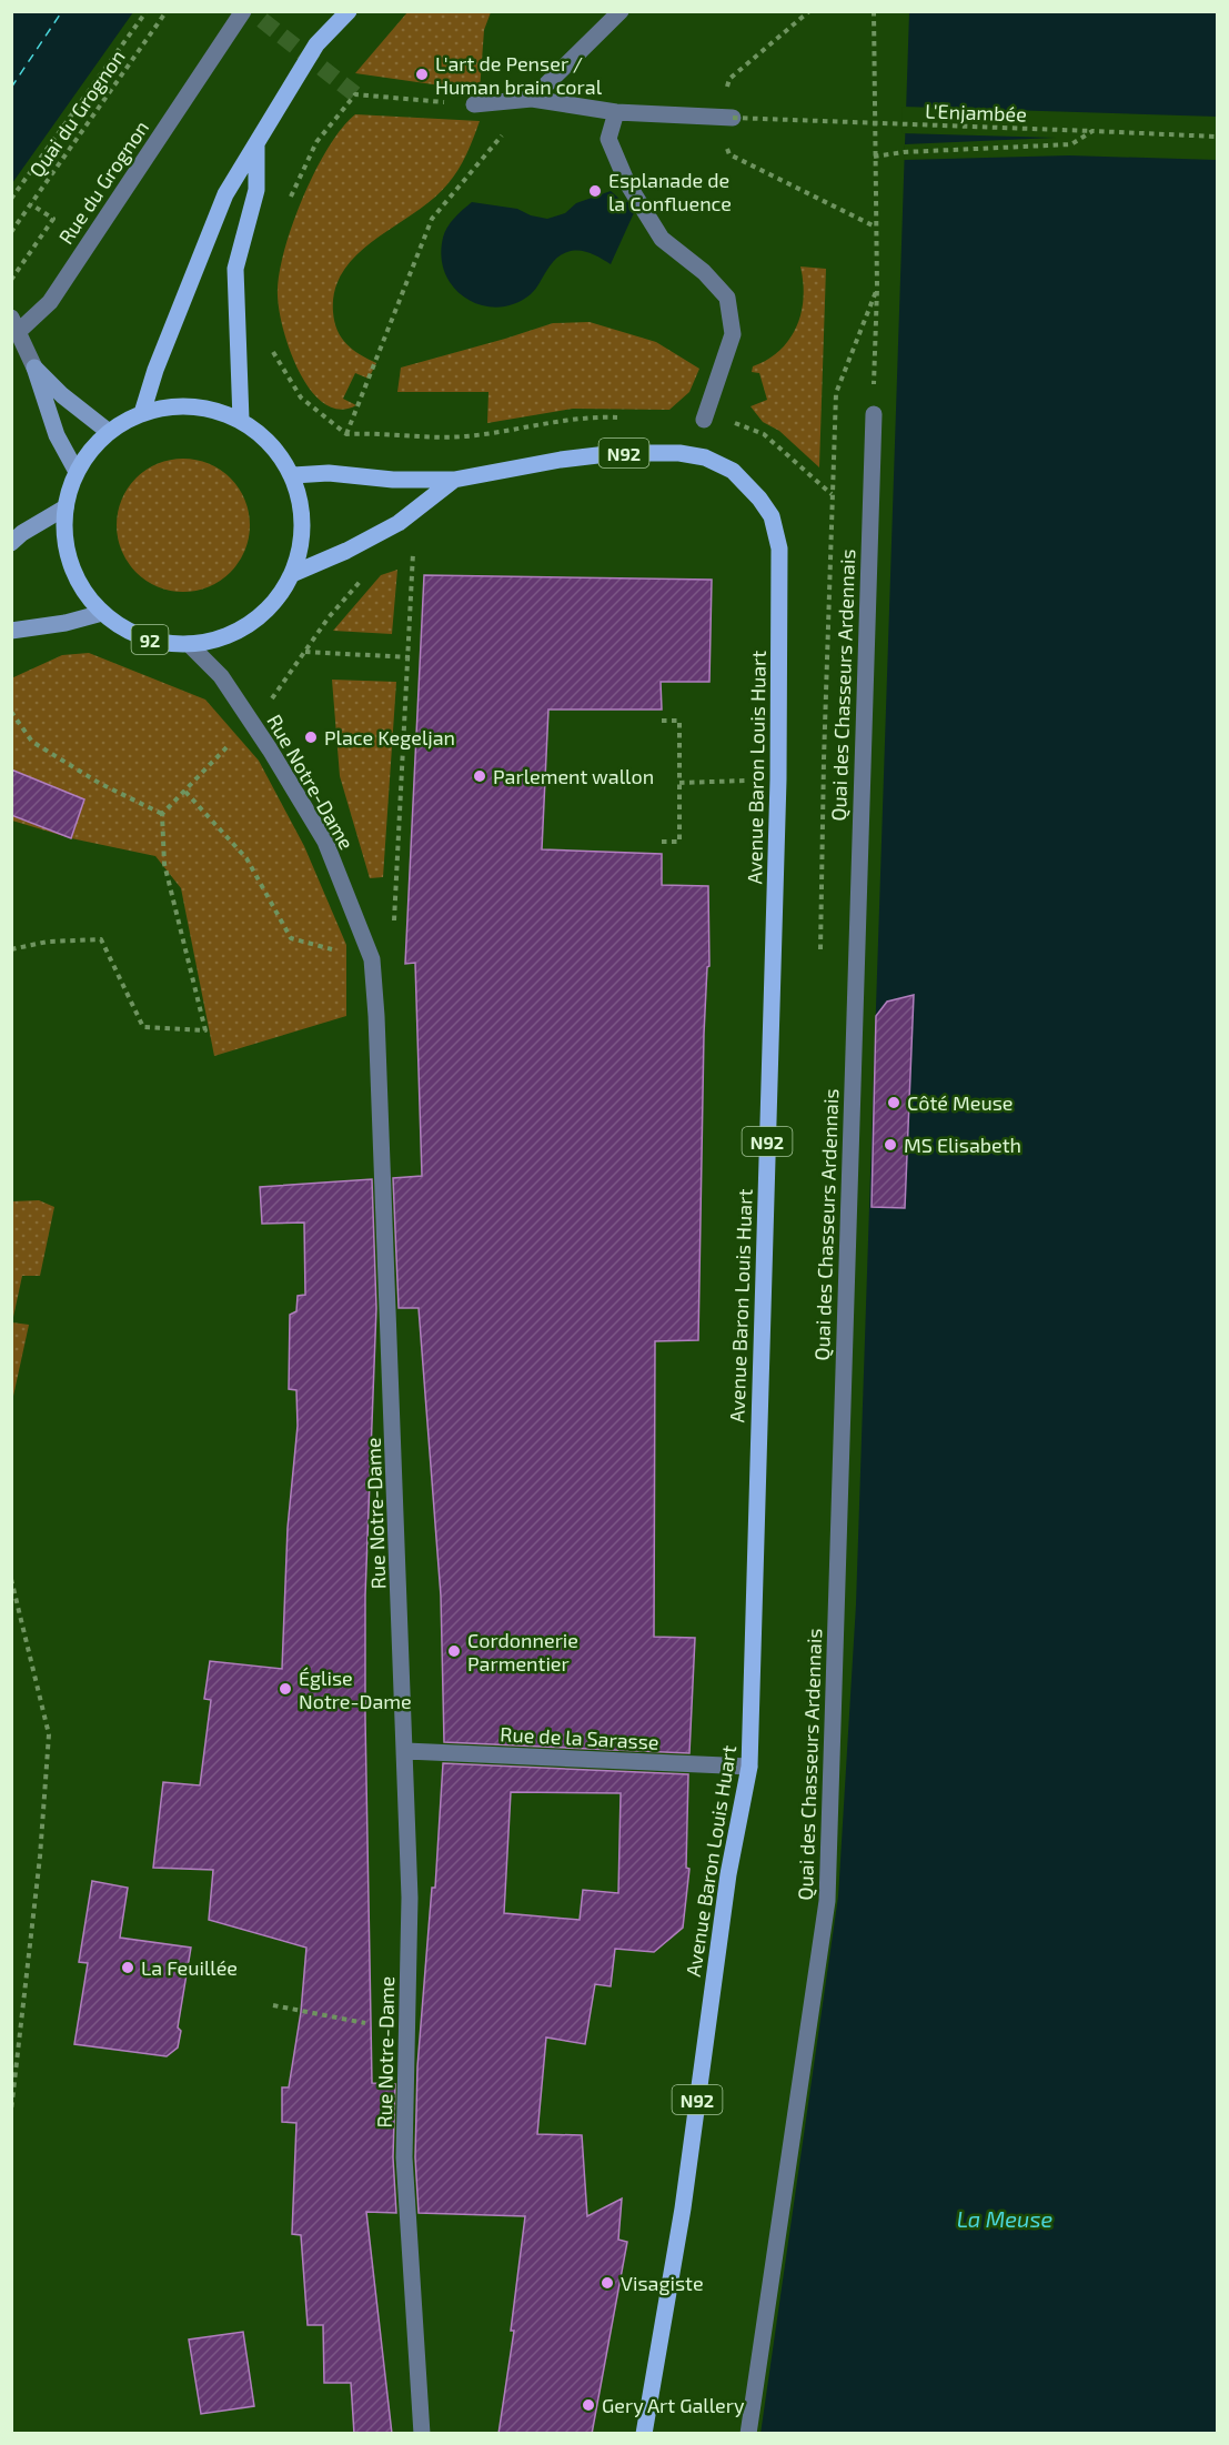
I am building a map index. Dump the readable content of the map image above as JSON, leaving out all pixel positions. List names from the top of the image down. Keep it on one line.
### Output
{"streets":{"main road":["N92","92","Avenue Baron Louis Huart"],"street":["Rue du Grognon","Quai des Chasseurs Ardennais","Rue Notre-Dame","Rue de la Sarasse"],"path":["L'Enjambée","Quai du Grognon"]},"crossings":[["92","Avenue Baron Louis Huart"],["92","Rue Notre-Dame"],["Avenue Baron Louis Huart","Rue Notre-Dame"],["Avenue Baron Louis Huart","Rue de la Sarasse"],["Rue Notre-Dame","Rue de la Sarasse"]],"water":["La Meuse"],"places":["L'art de Penser / Human brain coral","Esplanade de la Confluence","Place Kegeljan","Parlement wallon","Côté Meuse","MS Elisabeth","Cordonnerie Parmentier","Église Notre-Dame","La Feuillée","Visagiste","Gery Art Gallery"]}
